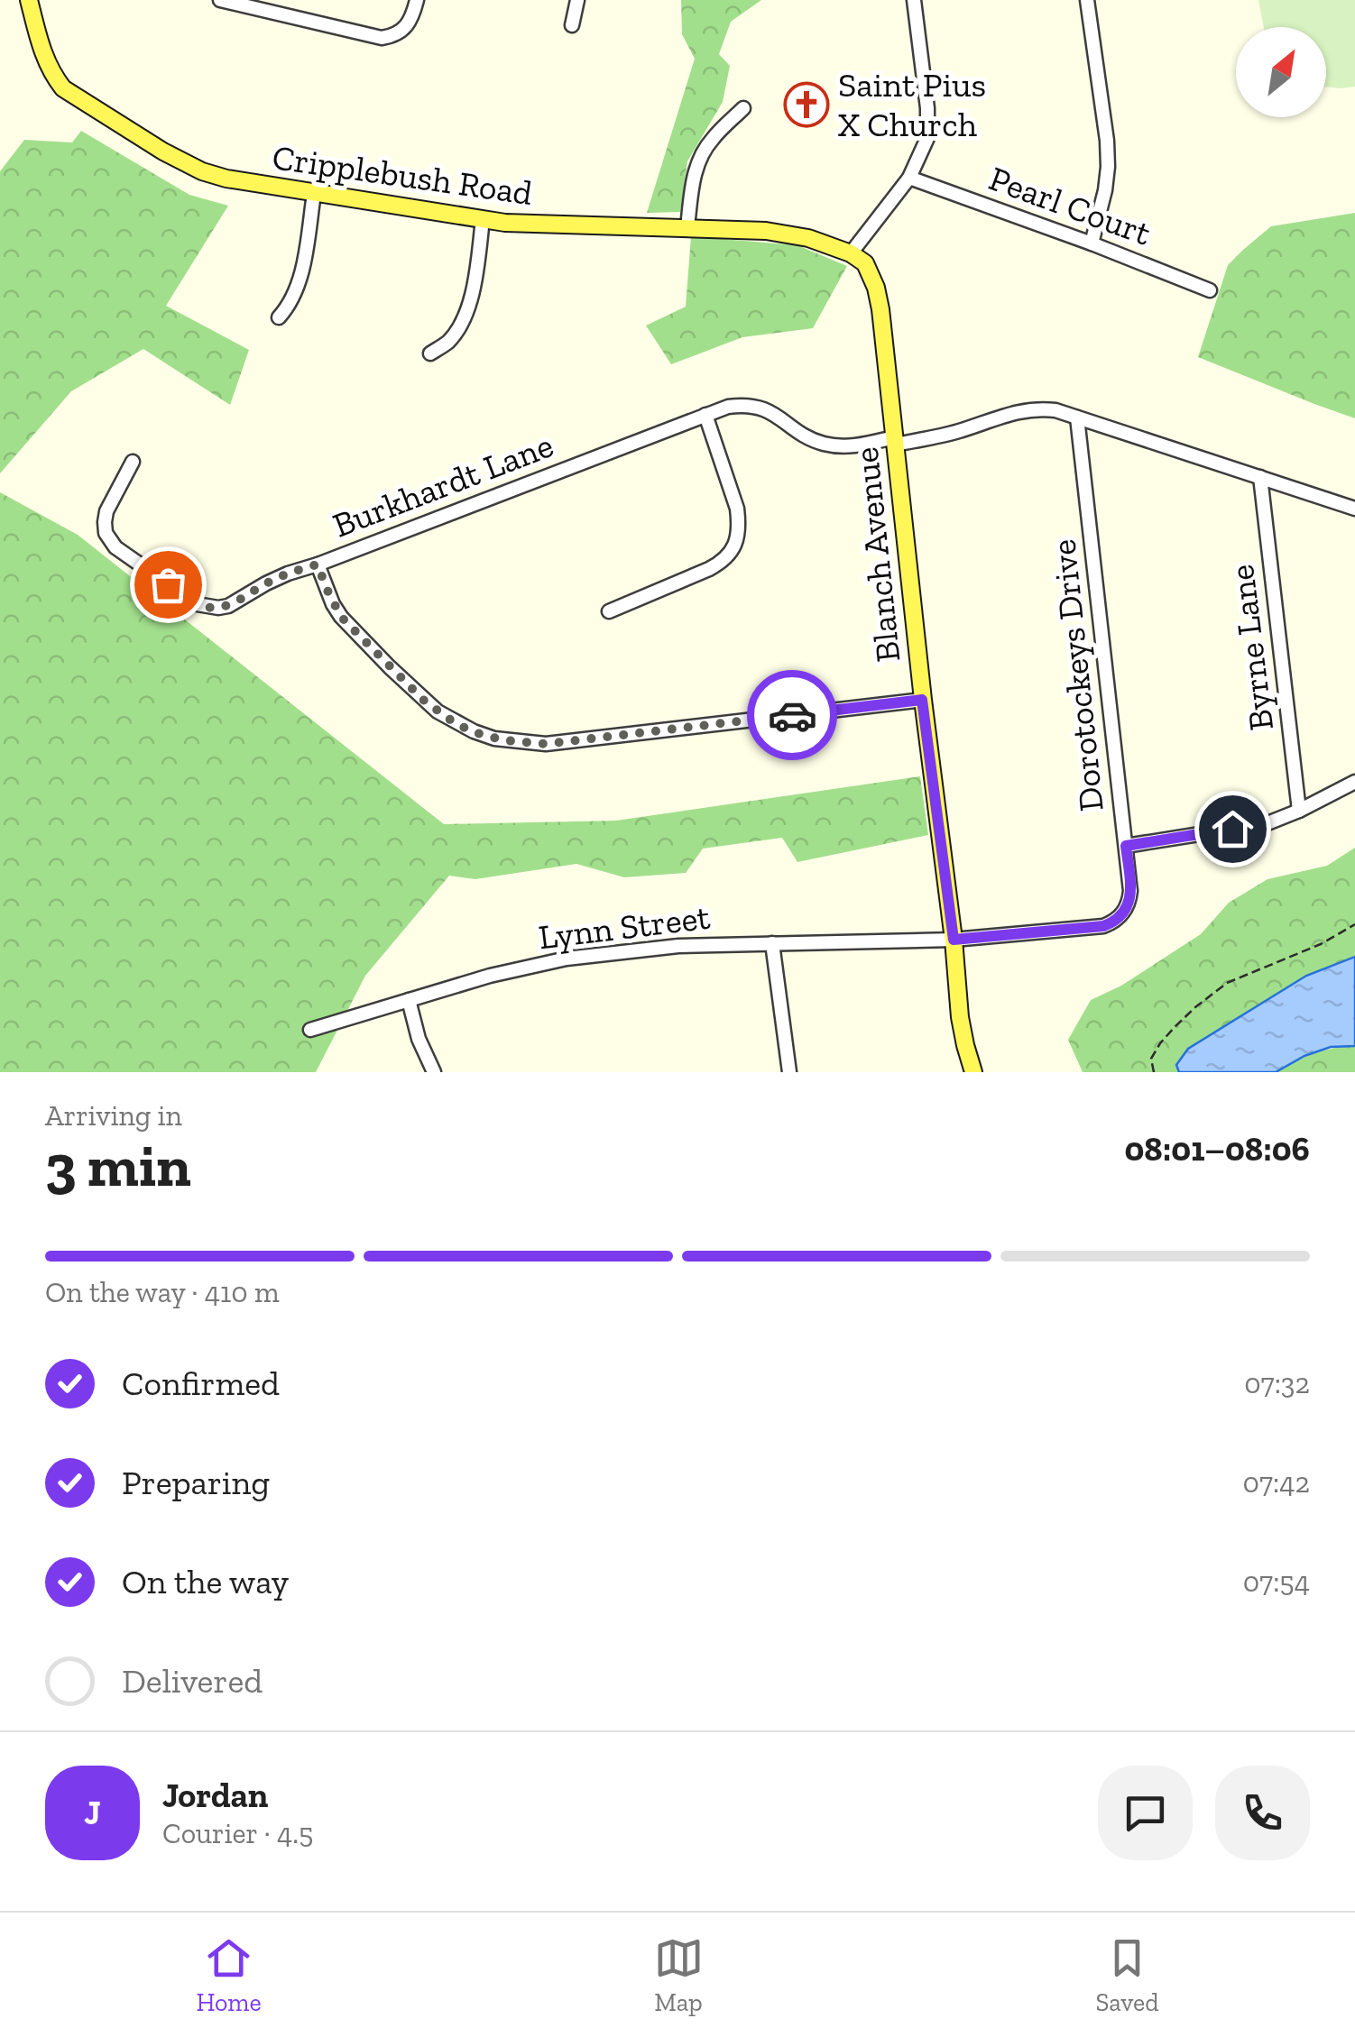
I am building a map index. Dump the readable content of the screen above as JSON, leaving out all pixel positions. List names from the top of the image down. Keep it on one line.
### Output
{"streets":{"main road":["Cripplebush Road","Blanch Avenue"],"street":["Pearl Court","Burkhardt Lane","Byrne Lane","Dorotockeys Drive","Lynn Street"]},"crossings":[["Cripplebush Road","Blanch Avenue"],["Burkhardt Lane","Blanch Avenue"],["Burkhardt Lane","Byrne Lane"],["Burkhardt Lane","Dorotockeys Drive"],["Blanch Avenue","Dorotockeys Drive"],["Blanch Avenue","Lynn Street"],["Dorotockeys Drive","Lynn Street"]],"places":{"church":["Saint Pius X Church"]},"north":"top right","page":{"heading":["3 min","Arriving in","08:01–08:06"],"panel":["Jordan","Courier · 4.5"],"bar":"On the way · 410 m","list":[["Confirmed","07:32"],["Preparing","07:42"],["On the way","07:54"],"Delivered"],"round":"J","tabs":["Home","Map","Saved"]}}
